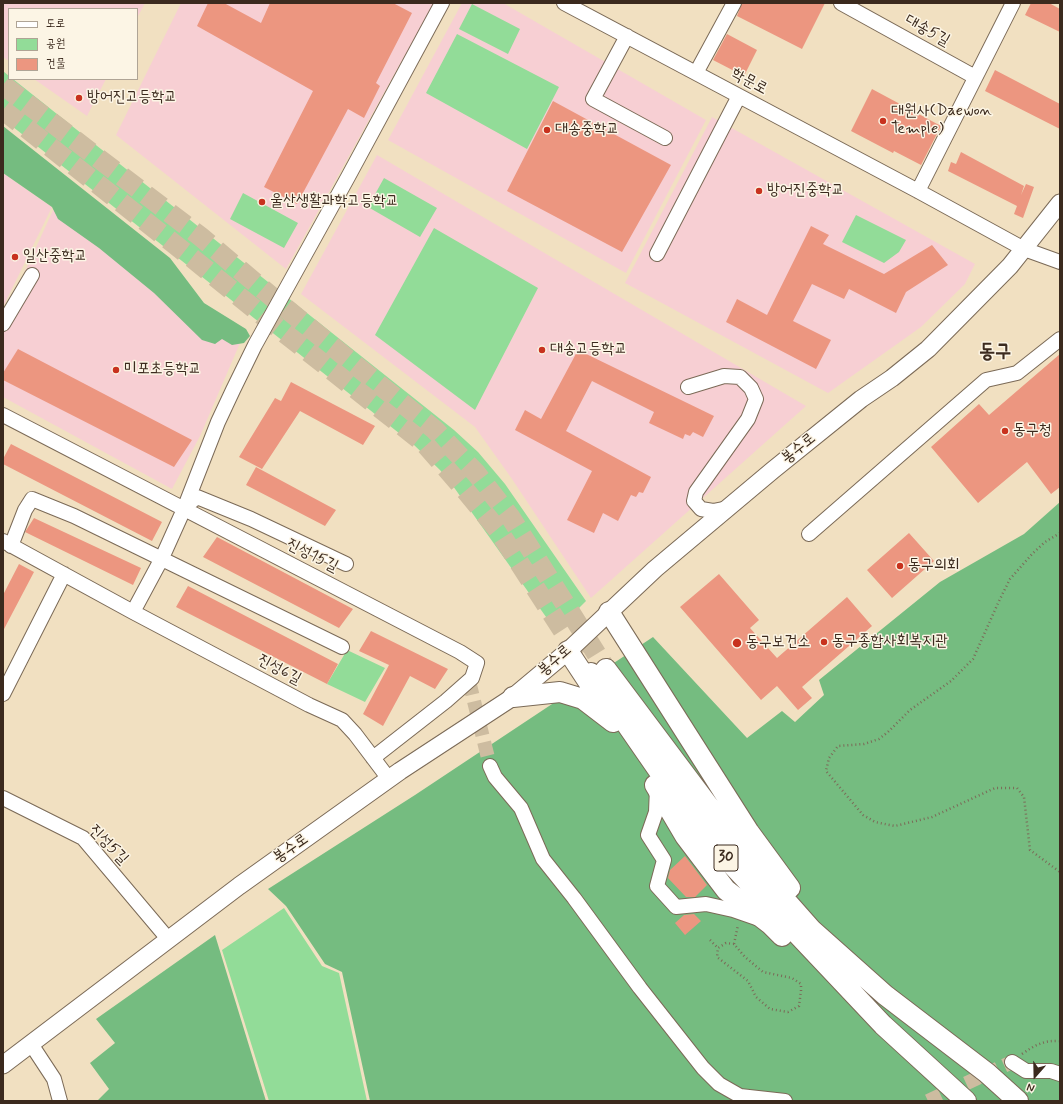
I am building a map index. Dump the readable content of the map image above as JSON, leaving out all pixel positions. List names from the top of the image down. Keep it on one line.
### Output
{"streets":{"highway":["30"],"main road":["봉수로"],"street":["대송5길","학문로","진성15길","진성6길","진성5길"]},"crossings":[["학문로","봉수로"],["봉수로","진성6길"],["봉수로","진성5길"],["진성15길","진성6길"]],"districts":["동구"],"places":["방어진고등학교","대원사(Daewon Temple)","대송중학교","방어진중학교","울산생활과학고등학교","일산중학교","대송고등학교","미포초등학교","동구청","동구의회","동구종합사회복지관","동구보건소"],"legend":["도로","공원","건물"],"north":"bottom"}
